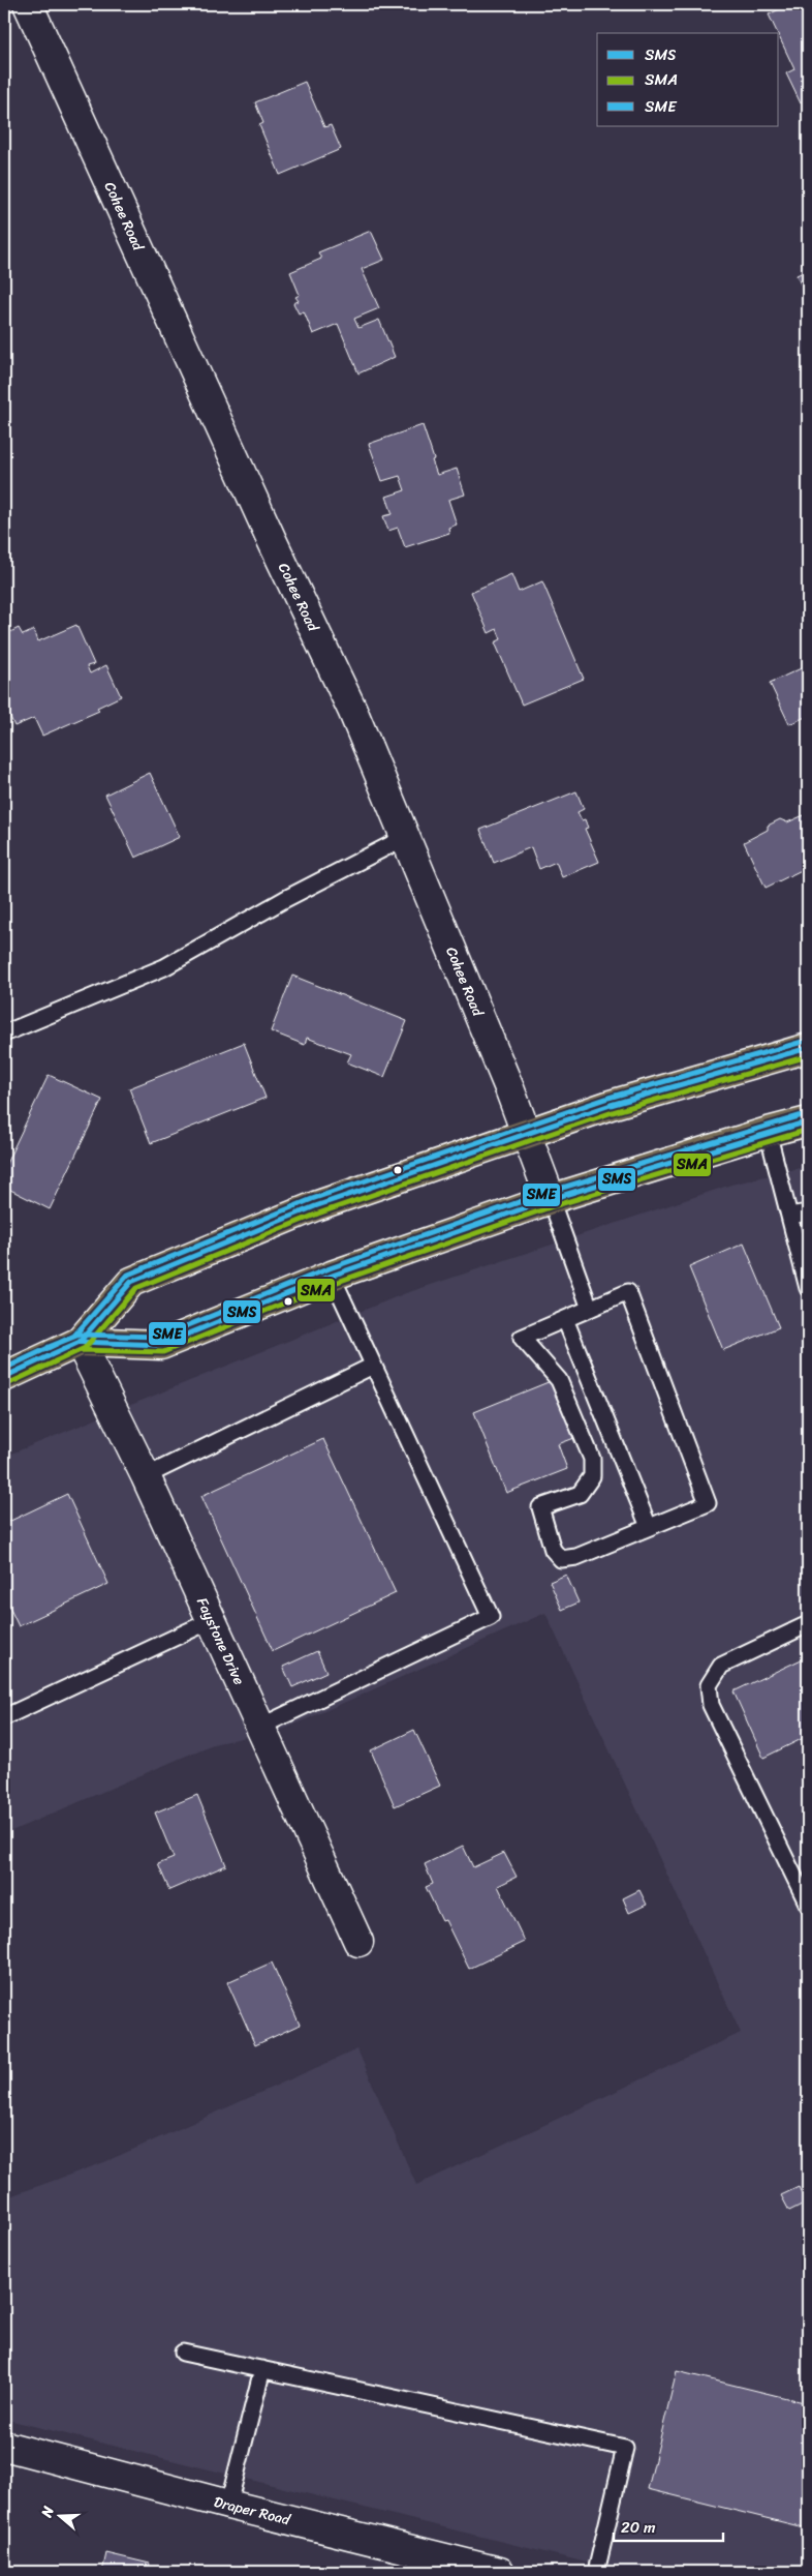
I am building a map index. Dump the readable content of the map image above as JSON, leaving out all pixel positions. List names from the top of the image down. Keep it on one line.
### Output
{"streets":{"street":["Cohee Road","Faystone Drive","Draper Road"]},"lines":["transit line SME","transit line SMS","transit line SMA"],"legend":["SMS","SMA","SME"],"scale_bar":"20 m","north":"left"}
